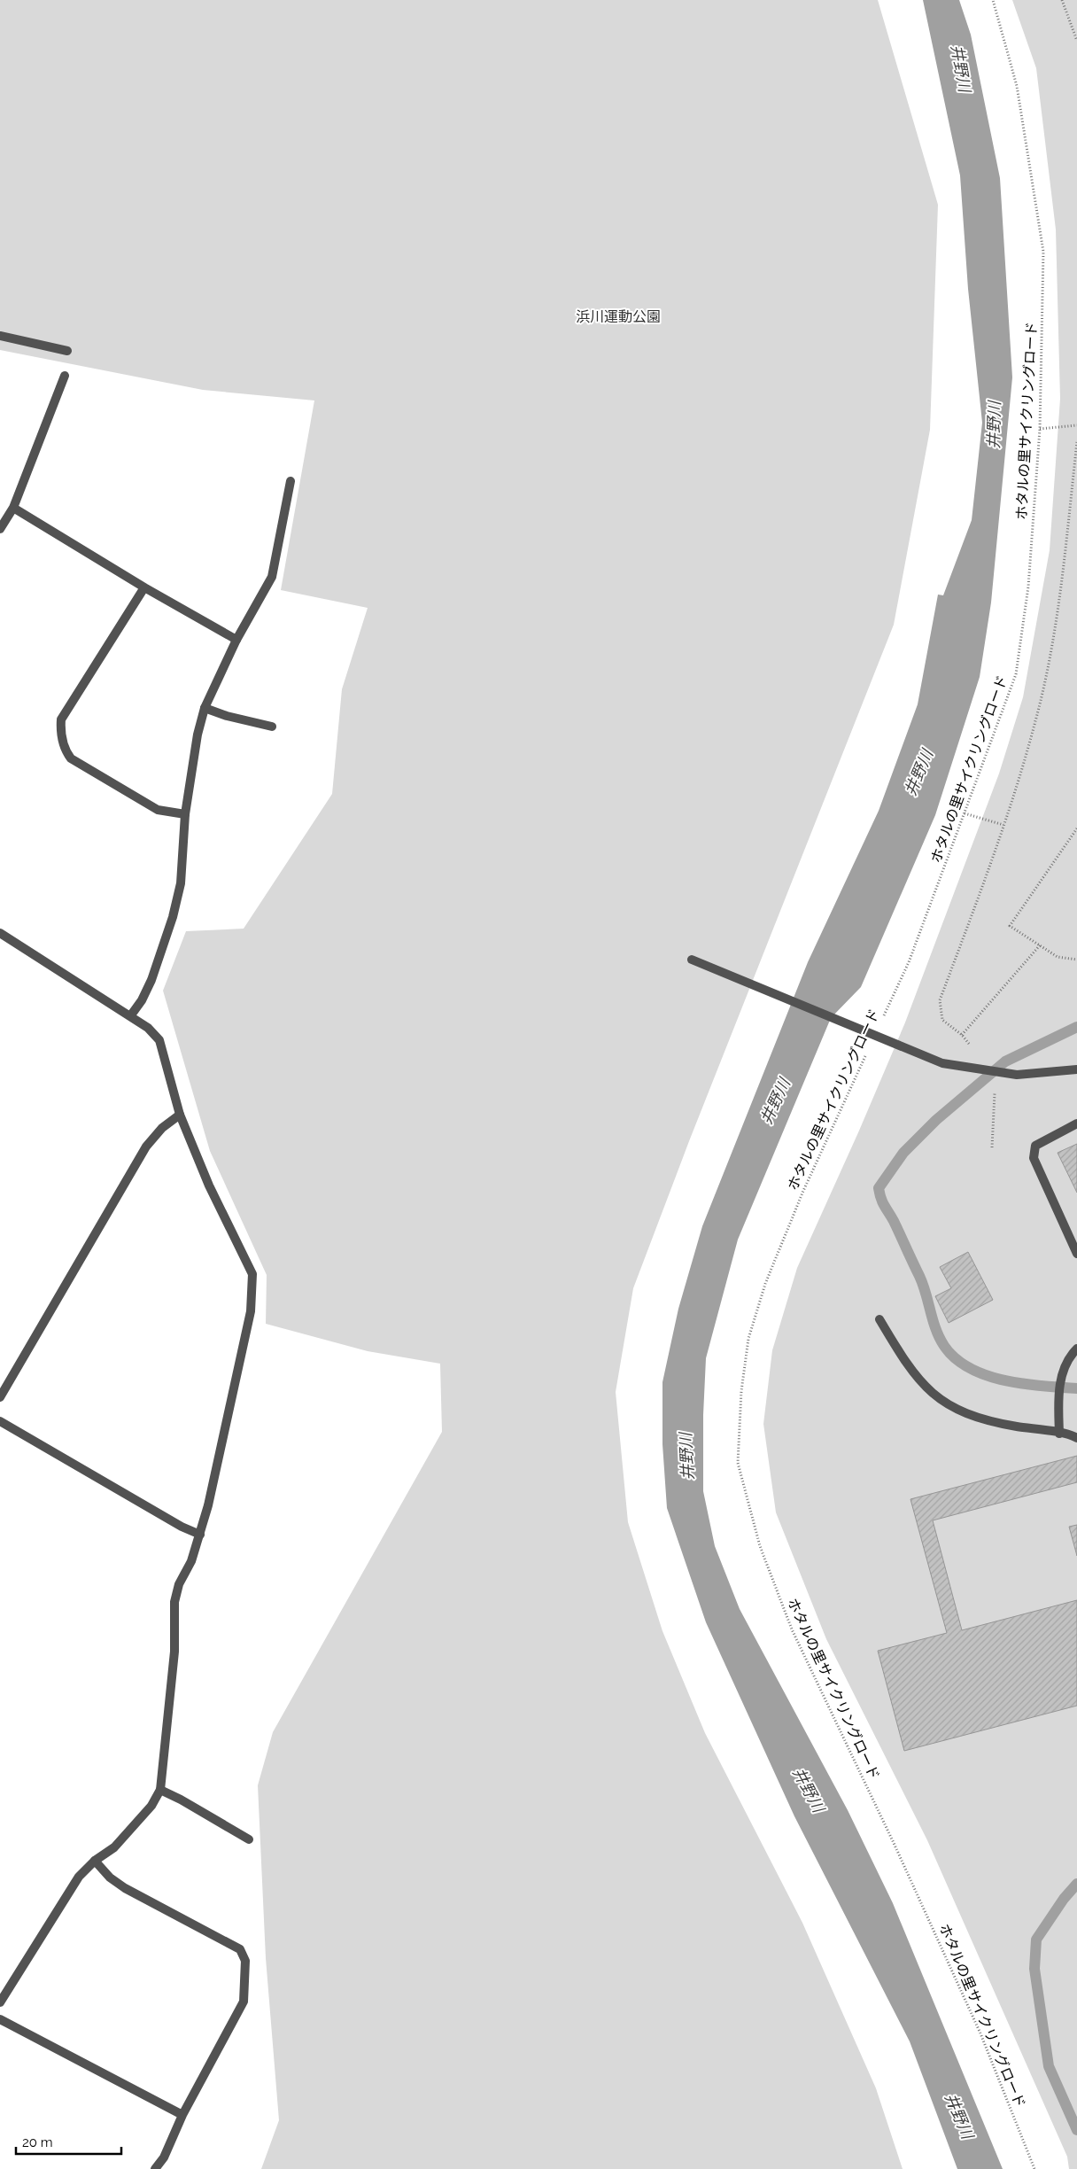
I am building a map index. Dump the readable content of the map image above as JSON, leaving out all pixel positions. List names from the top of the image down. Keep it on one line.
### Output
{"streets":{"path":["ホタルの里サイクリングロード"]},"water":["井野川"],"parks":["浜川運動公園"],"scale_bar":"20 m"}
